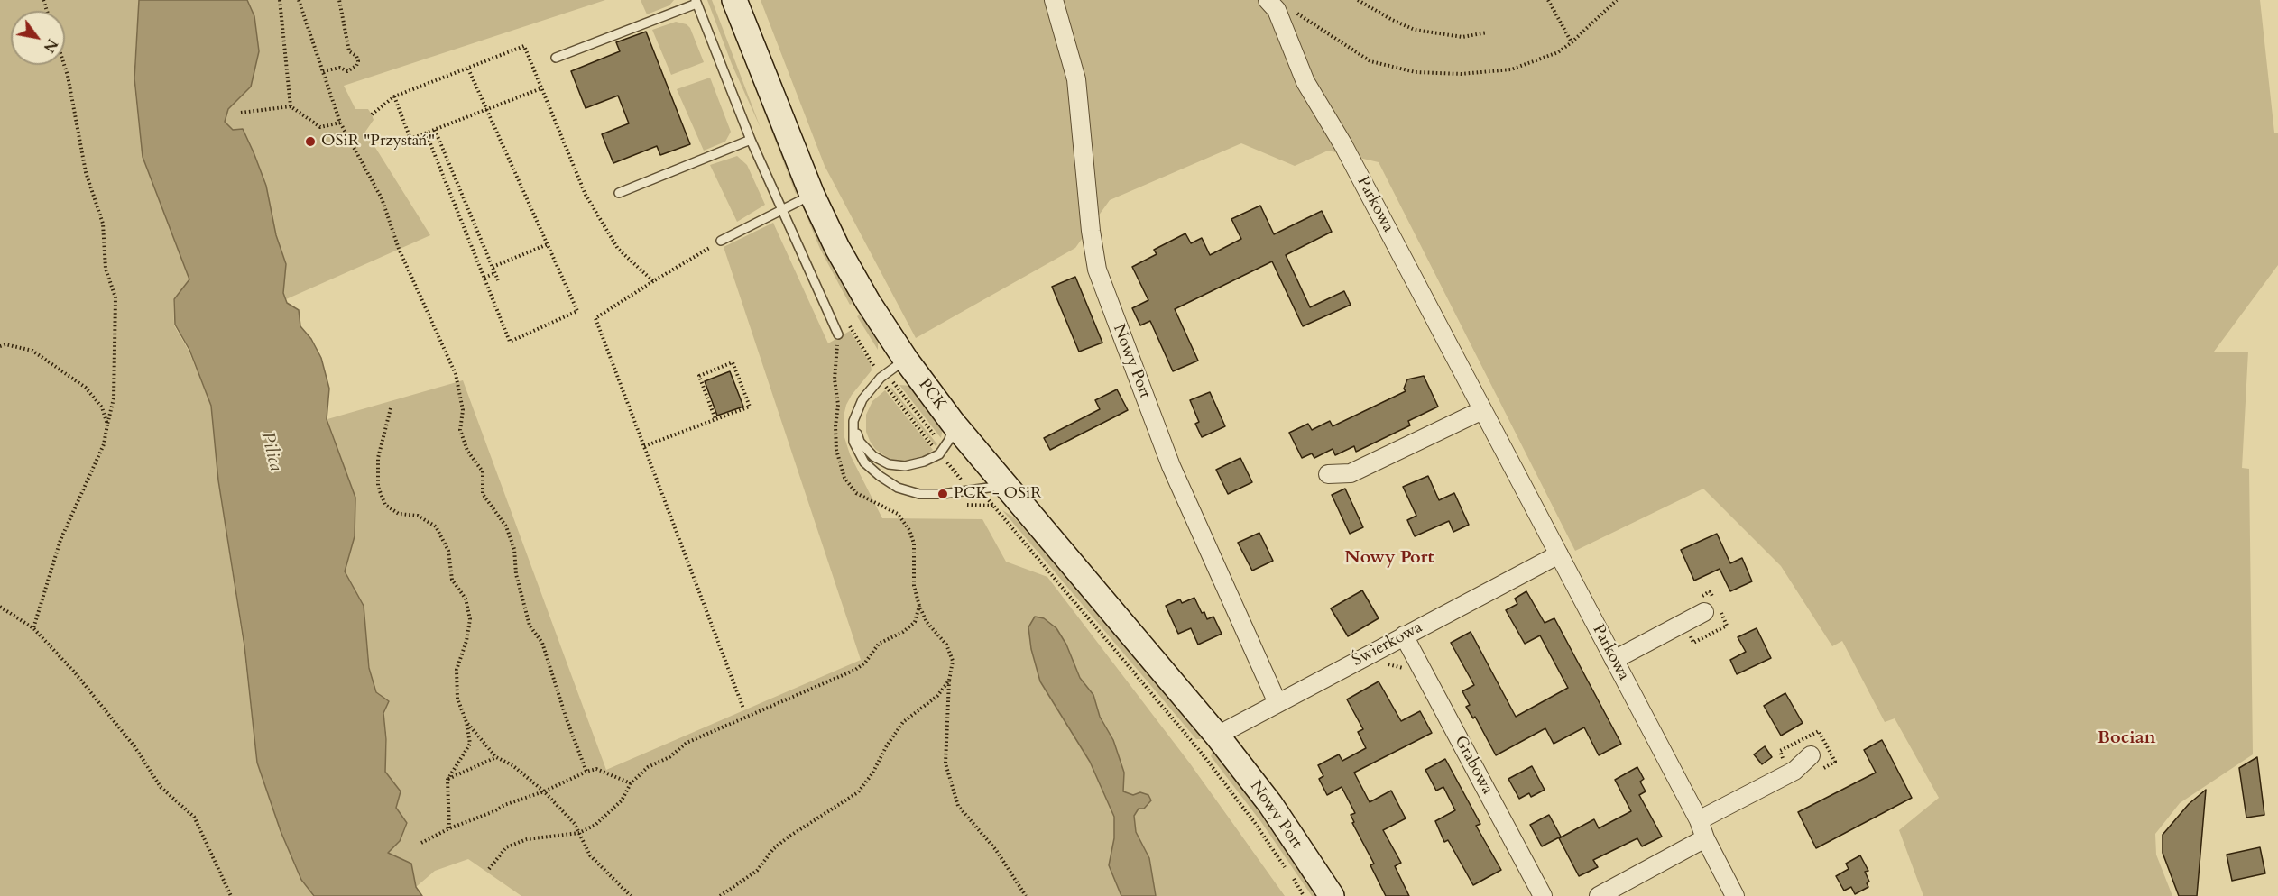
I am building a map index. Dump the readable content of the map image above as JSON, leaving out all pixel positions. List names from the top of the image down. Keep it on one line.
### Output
{"streets":{"street":["Parkowa","Nowy Port","PCK","Świerkowa","Grabowa"]},"crossings":[["Parkowa","Świerkowa"],["Nowy Port","PCK"],["Nowy Port","Świerkowa"],["PCK","Świerkowa"],["Świerkowa","Grabowa"]],"districts":["Nowy Port","Bocian"],"water":["Pilica"],"places":["OSiR \"Przystań\"","PCK - OSiR"],"north":"bottom right"}
